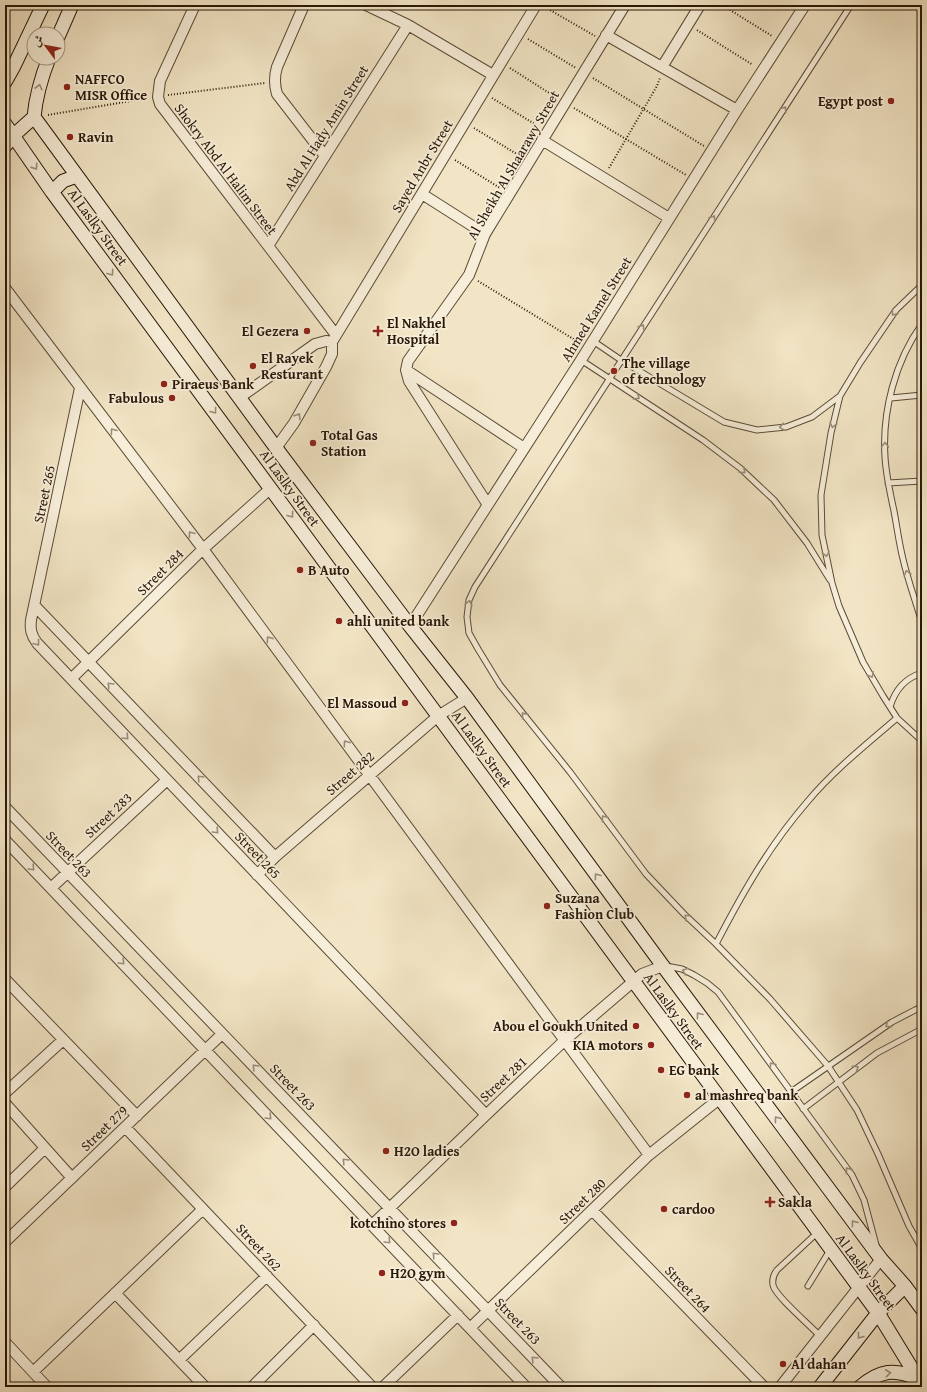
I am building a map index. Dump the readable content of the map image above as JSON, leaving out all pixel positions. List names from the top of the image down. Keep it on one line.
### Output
{"streets":{"main road":["Al Laslky Street"],"street":["Abd Al Hady Amin Street","Al Sheikh Al Shaarawy Street","Sayed Anbr Street","Shokry Abd Al Halim Street","Ahmed Kamel Street","Street 265","Street 284","Street 282","Street 283","Street 263","Street 281","Street 279","Street 280","Street 262","Street 264"]},"crossings":[["Abd Al Hady Amin Street","Shokry Abd Al Halim Street"],["Sayed Anbr Street","Shokry Abd Al Halim Street"],["Sayed Anbr Street","Al Laslky Street"],["Al Laslky Street","Ahmed Kamel Street"],["Al Laslky Street","Street 284"],["Al Laslky Street","Street 282"],["Al Laslky Street","Street 281"],["Al Laslky Street","Street 280"],["Street 265","Street 284"],["Street 265","Street 282"],["Street 265","Street 283"],["Street 265","Street 281"],["Street 283","Street 263"],["Street 263","Street 281"],["Street 263","Street 279"],["Street 263","Street 280"],["Street 279","Street 262"],["Street 280","Street 264"]],"places":{"other":["NAFFCO MISR Office","Egypt post","Ravin","El Gezera","El Rayek Resturant","The village of technology","Piraeus Bank","Fabulous","Total Gas Station","B Auto","ahli united bank","El Massoud","Suzana Fashion Club","Abou el Goukh United","KIA motors","EG bank","al mashreq bank","H2O ladies","cardoo","kotchino stores","H2O gym","Al dahan"],"health":["El Nakhel Hospital","Sakla"]},"north":"top left"}
